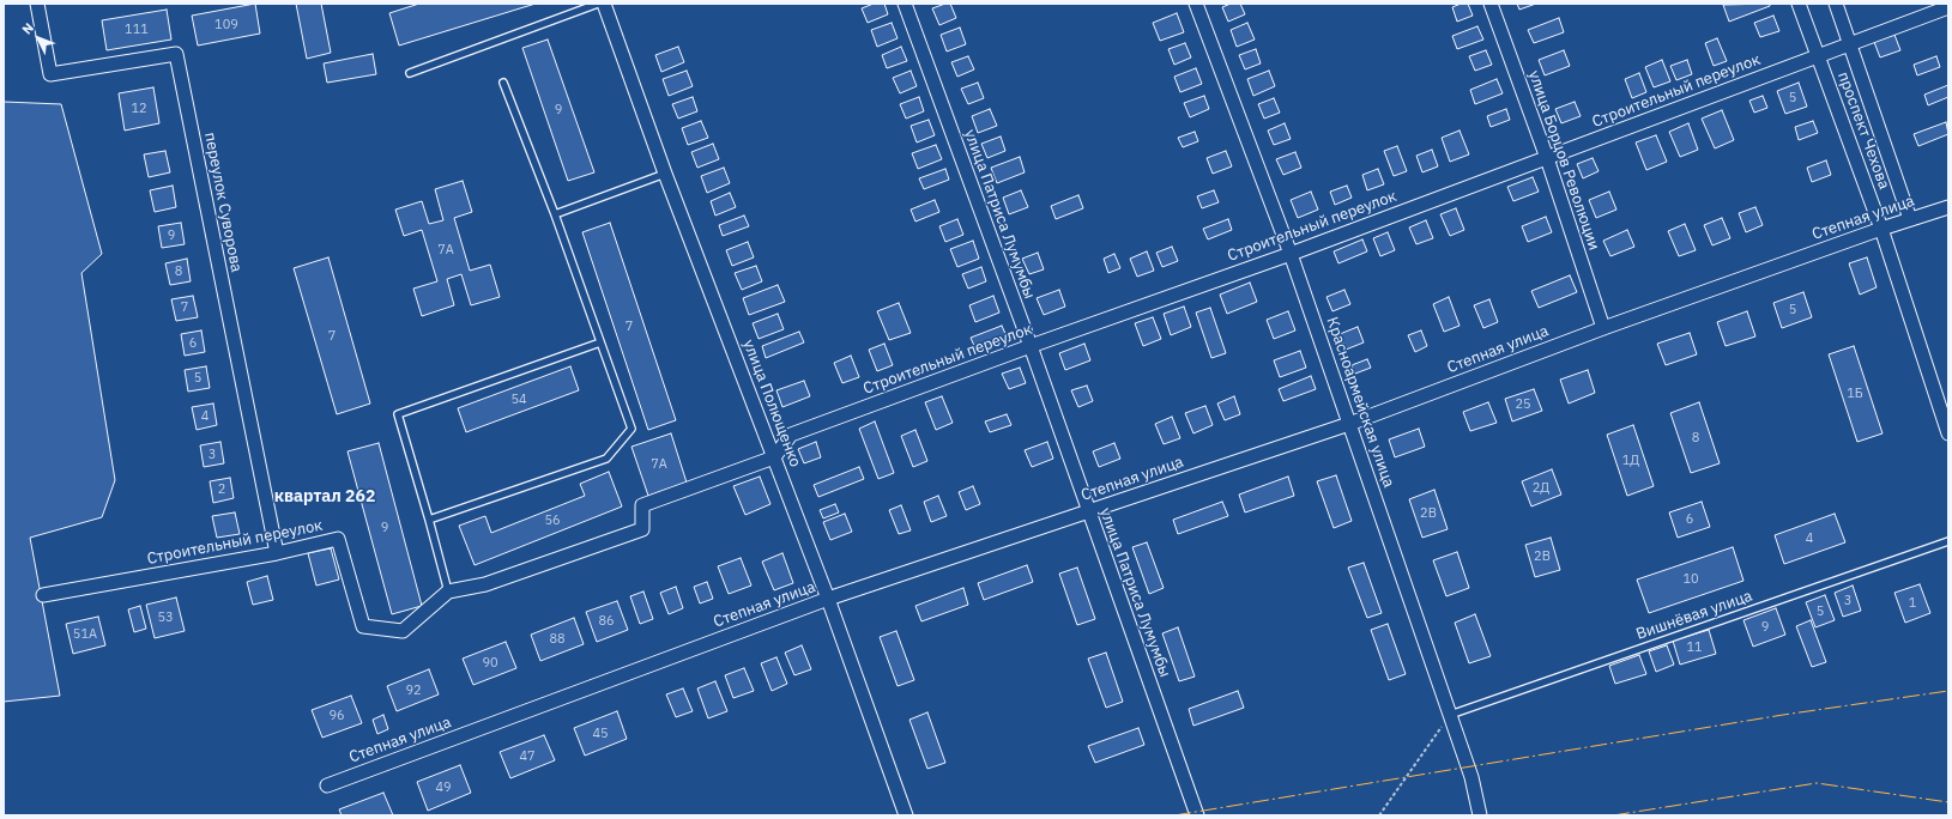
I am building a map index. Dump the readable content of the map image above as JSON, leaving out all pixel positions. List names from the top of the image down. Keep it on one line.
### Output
{"streets":{"street":["Строительный переулок","проспект Чехова","улица Борцов Революции","переулок Суворова","улица Патриса Лумумбы","Степная улица","Красноармейская улица","улица Полющенко"],"lane":["Вишнёвая улица"]},"crossings":[["Строительный переулок","проспект Чехова"],["Строительный переулок","улица Борцов Революции"],["Строительный переулок","переулок Суворова"],["Строительный переулок","улица Патриса Лумумбы"],["Строительный переулок","Красноармейская улица"],["Строительный переулок","улица Полющенко"],["проспект Чехова","Степная улица"],["улица Борцов Революции","Степная улица"],["улица Патриса Лумумбы","Степная улица"],["Степная улица","Красноармейская улица"],["Степная улица","улица Полющенко"],["Красноармейская улица","Вишнёвая улица"]],"districts":["квартал 262"],"house_numbers":["109","111","5","12","9","9","7А","8","7","5","7","7","6","5","1Б","54","25","4","8","3","1Д","7А","2Д","2","2В","6","56","9","4","2В","10","3","1","5","53","86","9","51А","88","11","90","92","96","45","47","49"],"north":"top left"}
